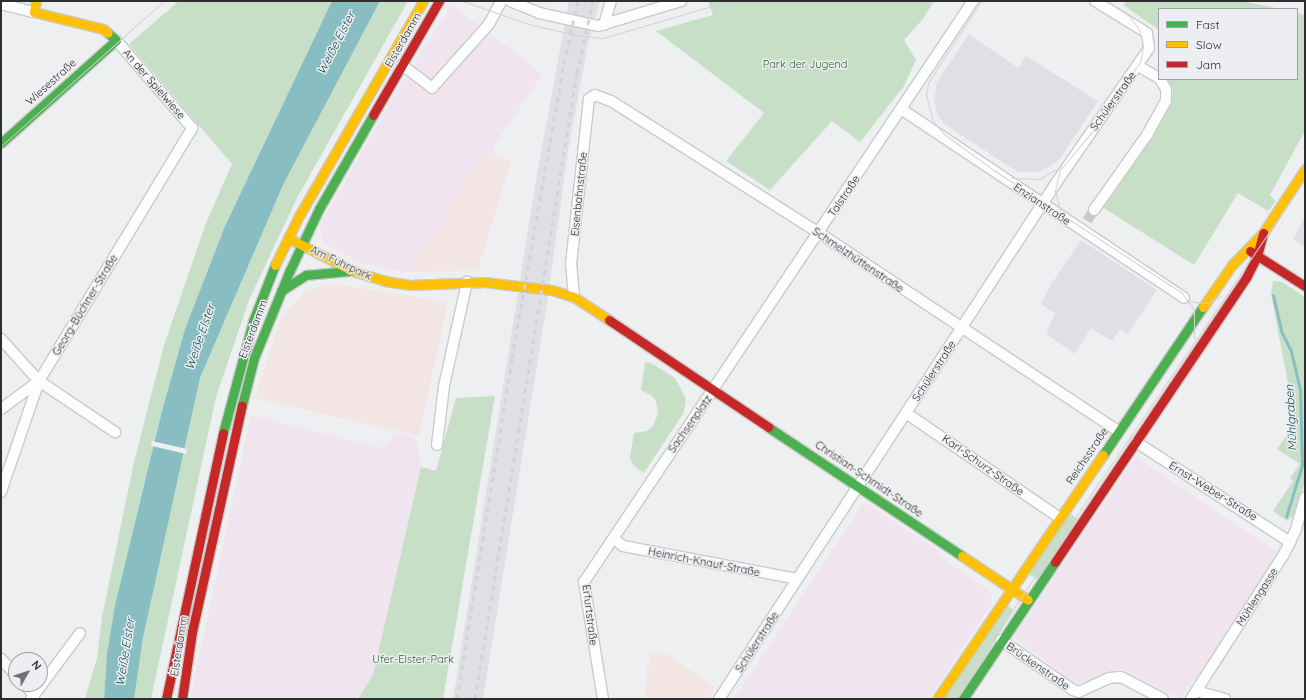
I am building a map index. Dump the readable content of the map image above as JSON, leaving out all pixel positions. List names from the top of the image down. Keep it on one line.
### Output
{"streets":{"main road":["Elsterdamm","Wiesestraße","Am Fuhrpark","Sachsenplatz","Reichsstraße","Christian-Schmidt-Straße"],"street":["An der Spielwiese","Schülerstraße","Eisenbahnstraße","Talstraße","Enzianstraße","Schmelzhüttenstraße","Georg-Büchner-Straße","Karl-Schurz-Straße","Ernst-Weber-Straße","Heinrich-Knauf-Straße","Mühlengasse","Erfurtstraße","Brückenstraße"]},"crossings":[["Elsterdamm","Am Fuhrpark"],["Wiesestraße","An der Spielwiese"],["An der Spielwiese","Georg-Büchner-Straße"],["Schülerstraße","Enzianstraße"],["Schülerstraße","Schmelzhüttenstraße"],["Schülerstraße","Karl-Schurz-Straße"],["Schülerstraße","Christian-Schmidt-Straße"],["Schülerstraße","Heinrich-Knauf-Straße"],["Eisenbahnstraße","Schmelzhüttenstraße"],["Eisenbahnstraße","Am Fuhrpark"],["Eisenbahnstraße","Sachsenplatz"],["Talstraße","Enzianstraße"],["Talstraße","Schmelzhüttenstraße"],["Talstraße","Sachsenplatz"],["Talstraße","Christian-Schmidt-Straße"],["Schmelzhüttenstraße","Reichsstraße"],["Am Fuhrpark","Sachsenplatz"],["Sachsenplatz","Christian-Schmidt-Straße"],["Sachsenplatz","Heinrich-Knauf-Straße"],["Sachsenplatz","Erfurtstraße"],["Reichsstraße","Karl-Schurz-Straße"],["Reichsstraße","Christian-Schmidt-Straße"],["Reichsstraße","Ernst-Weber-Straße"],["Reichsstraße","Brückenstraße"],["Ernst-Weber-Straße","Mühlengasse"],["Heinrich-Knauf-Straße","Erfurtstraße"]],"water":["Weiße Elster","Mühlgraben"],"parks":["Park der Jugend","Ufer-Elster-Park"],"legend":["Fast","Slow","Jam"],"north":"top right"}
